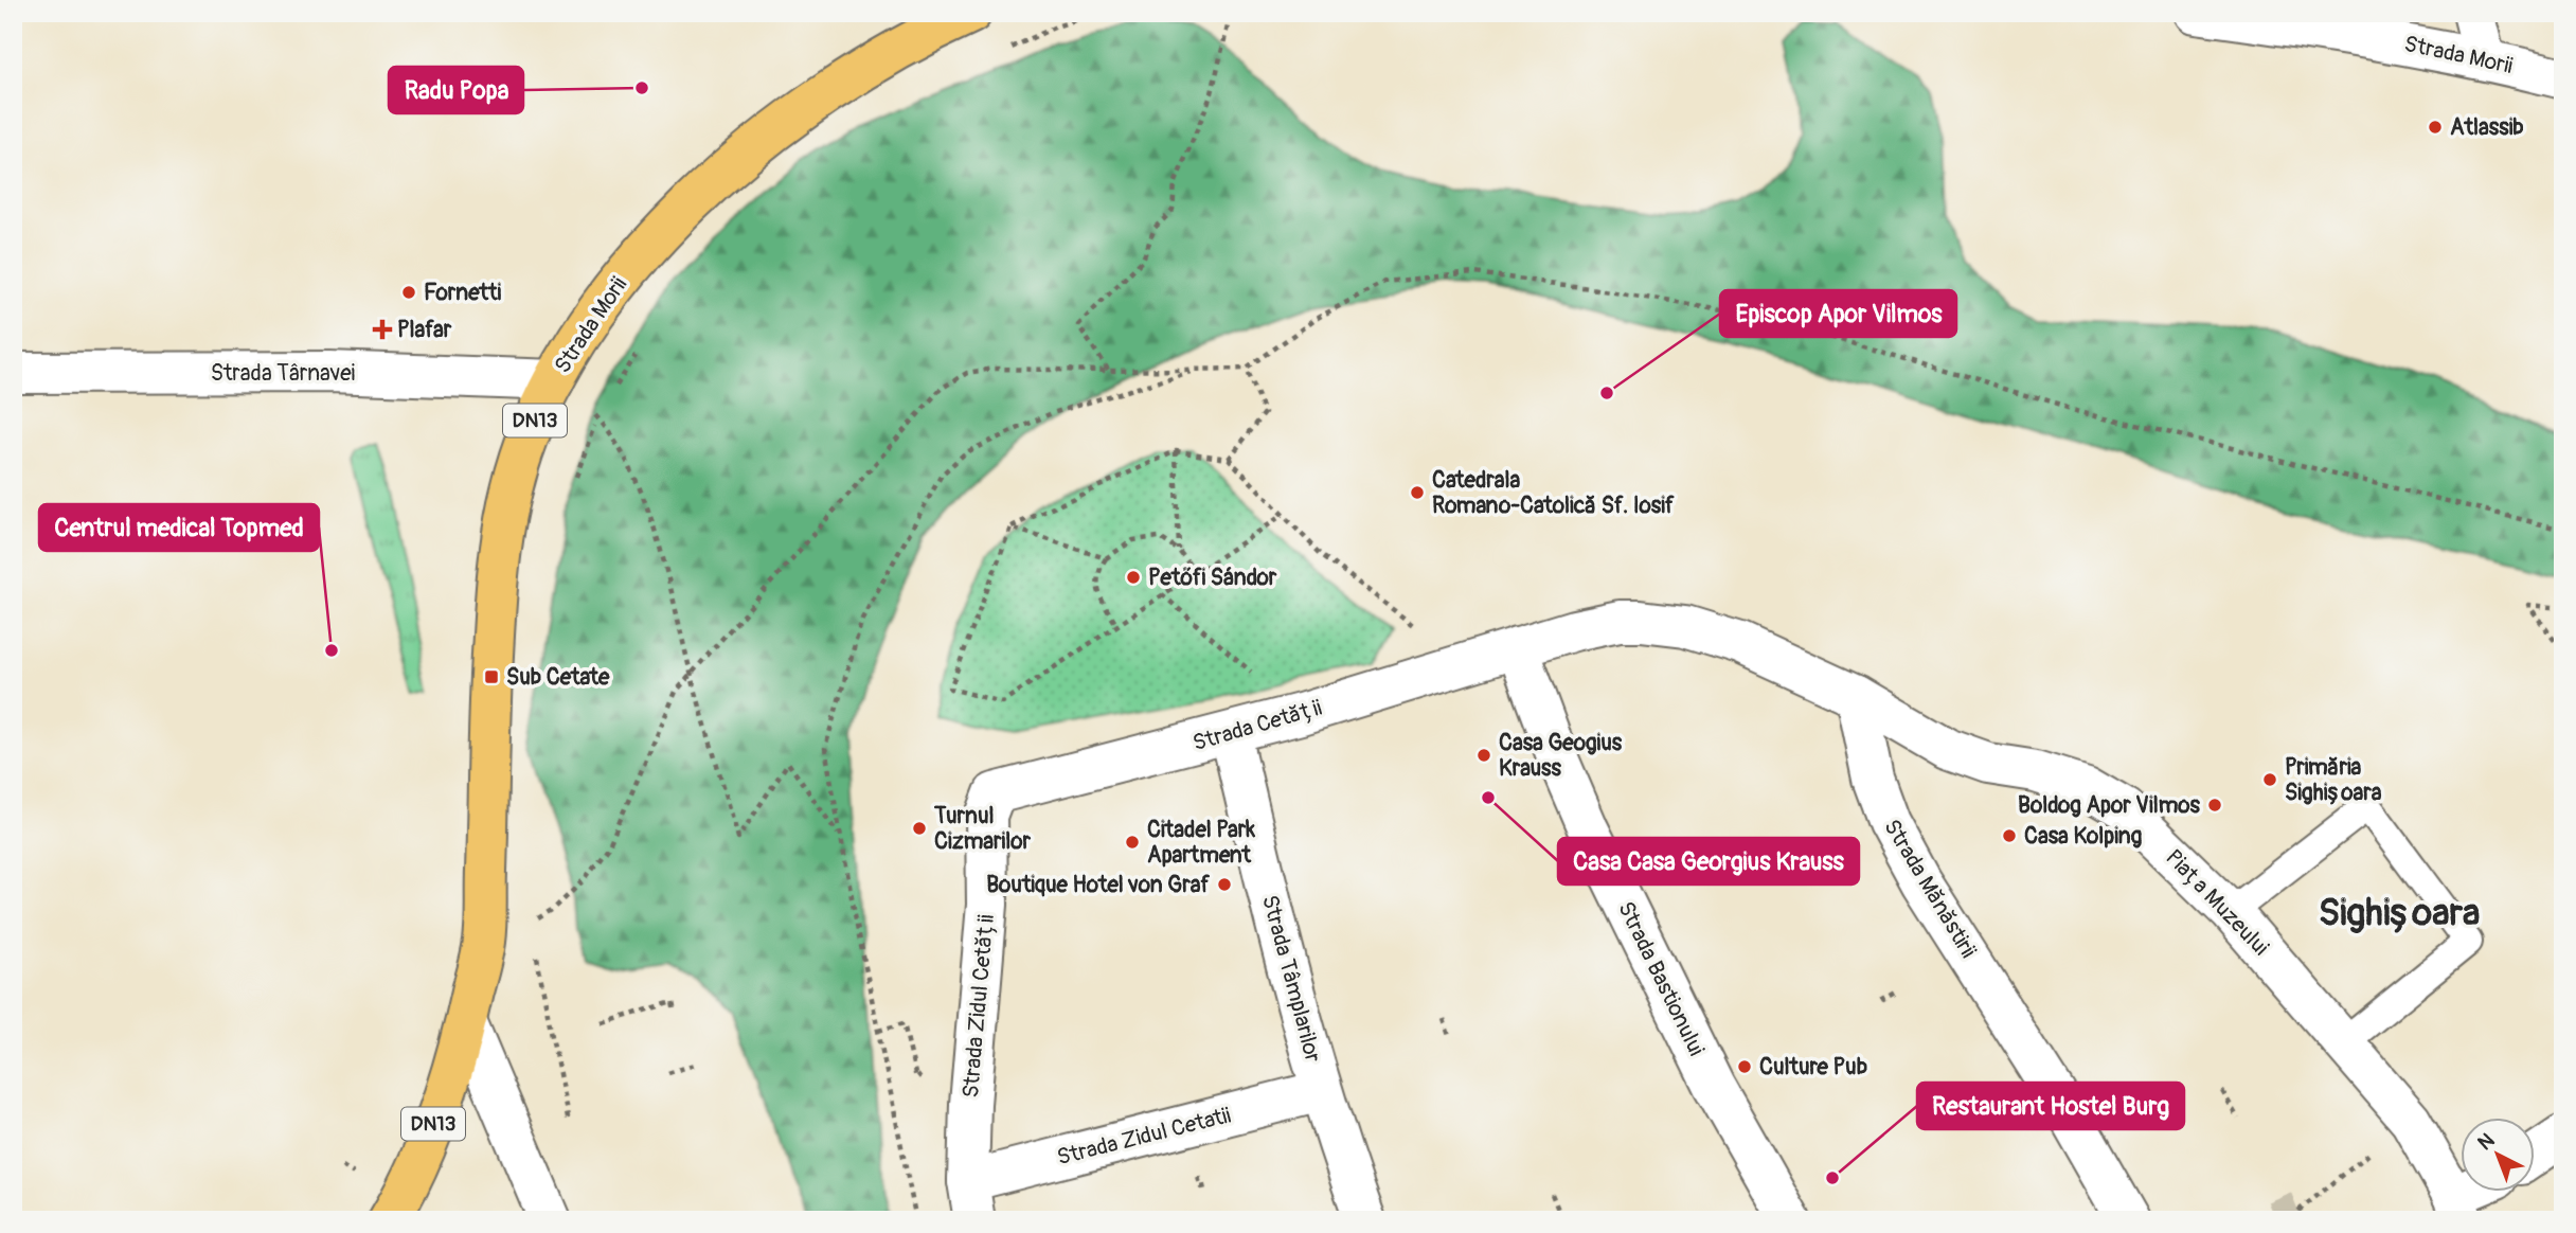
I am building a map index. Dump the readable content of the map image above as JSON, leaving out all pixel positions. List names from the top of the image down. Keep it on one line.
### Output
{"streets":{"highway":["Strada Morii","DN13"],"street":["Strada Târnavei","Strada Cetății","Strada Mănăstirii","Piața Muzeului","Strada Tâmplarilor","Strada Bastionului","Strada Zidul Cetății","Strada Zidul Cetatii"]},"crossings":[["Strada Morii","Strada Târnavei"],["Strada Morii","DN13"],["Strada Cetății","Strada Tâmplarilor"],["Strada Cetății","Strada Bastionului"],["Strada Cetății","Strada Zidul Cetății"],["Strada Mănăstirii","Piața Muzeului"],["Strada Tâmplarilor","Strada Zidul Cetatii"],["Strada Zidul Cetății","Strada Zidul Cetatii"]],"districts":["Sighișoara"],"places":{"other":["Radu Popa","Atlassib","Fornetti","Episcop Apor Vilmos","Catedrala Romano-Catolică Sf. Iosif","Petőfi Sándor","Centrul medical Topmed","Casa Geogius Krauss","Primăria Sighișoara","Casa Casa Georgius Krauss","Boldog Apor Vilmos","Turnul Cizmarilor","Casa Kolping","Citadel Park Apartment","Boutique Hotel von Graf","Culture Pub","Restaurant Hostel Burg"],"health":["Plafar"],"transit":["Sub Cetate"]},"north":"top left"}
